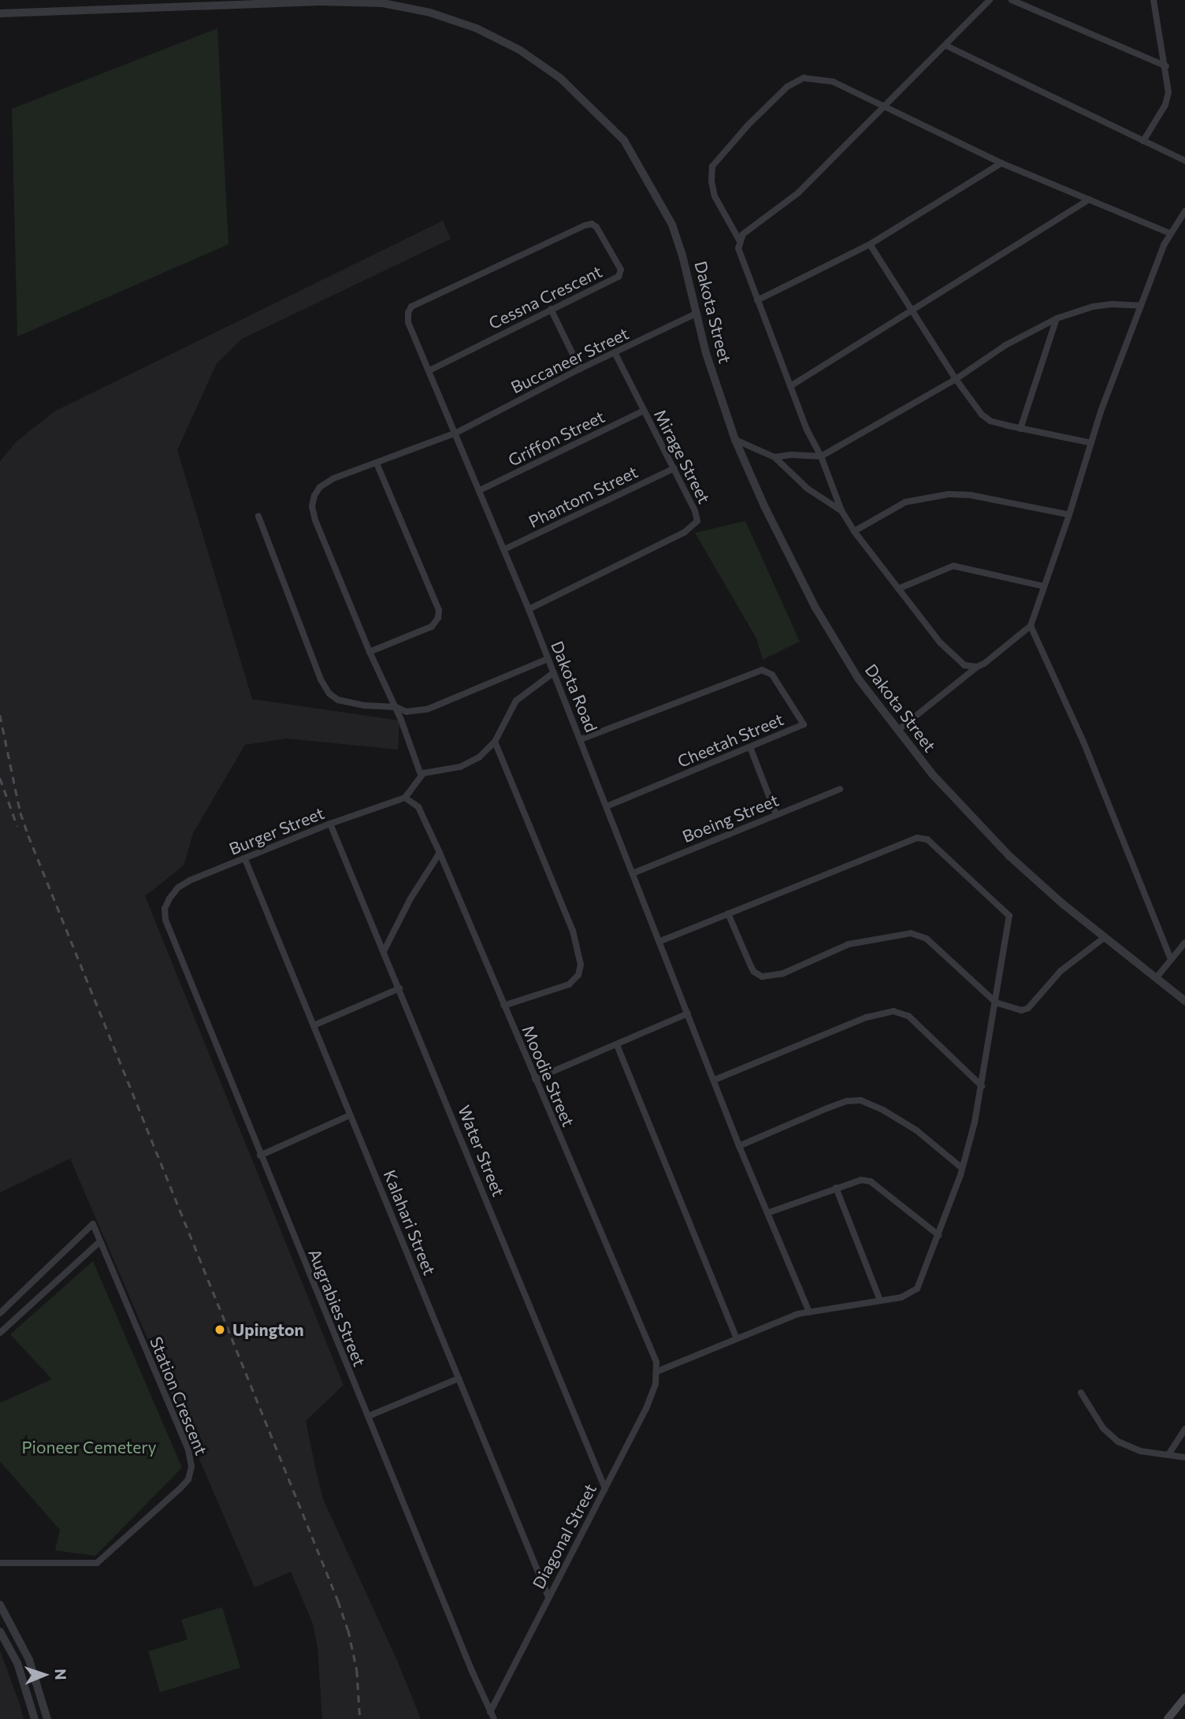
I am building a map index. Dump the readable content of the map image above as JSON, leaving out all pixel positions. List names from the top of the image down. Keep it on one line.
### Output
{"streets":{"street":["Cessna Crescent","Dakota Street","Buccaneer Street","Griffon Street","Mirage Street","Phantom Street","Dakota Road","Cheetah Street","Boeing Street","Burger Street","Moodie Street","Water Street","Kalahari Street","Augrabies Street","Station Crescent","Diagonal Street"]},"crossings":[["Cessna Crescent","Dakota Road"],["Dakota Street","Buccaneer Street"],["Buccaneer Street","Mirage Street"],["Buccaneer Street","Dakota Road"],["Griffon Street","Mirage Street"],["Griffon Street","Dakota Road"],["Mirage Street","Phantom Street"],["Mirage Street","Dakota Road"],["Phantom Street","Dakota Road"],["Dakota Road","Cheetah Street"],["Dakota Road","Boeing Street"],["Burger Street","Moodie Street"],["Burger Street","Water Street"],["Burger Street","Kalahari Street"],["Burger Street","Augrabies Street"],["Moodie Street","Diagonal Street"],["Water Street","Diagonal Street"],["Kalahari Street","Diagonal Street"],["Augrabies Street","Diagonal Street"]],"parks":["Pioneer Cemetery"],"places":["Upington"],"north":"right"}
